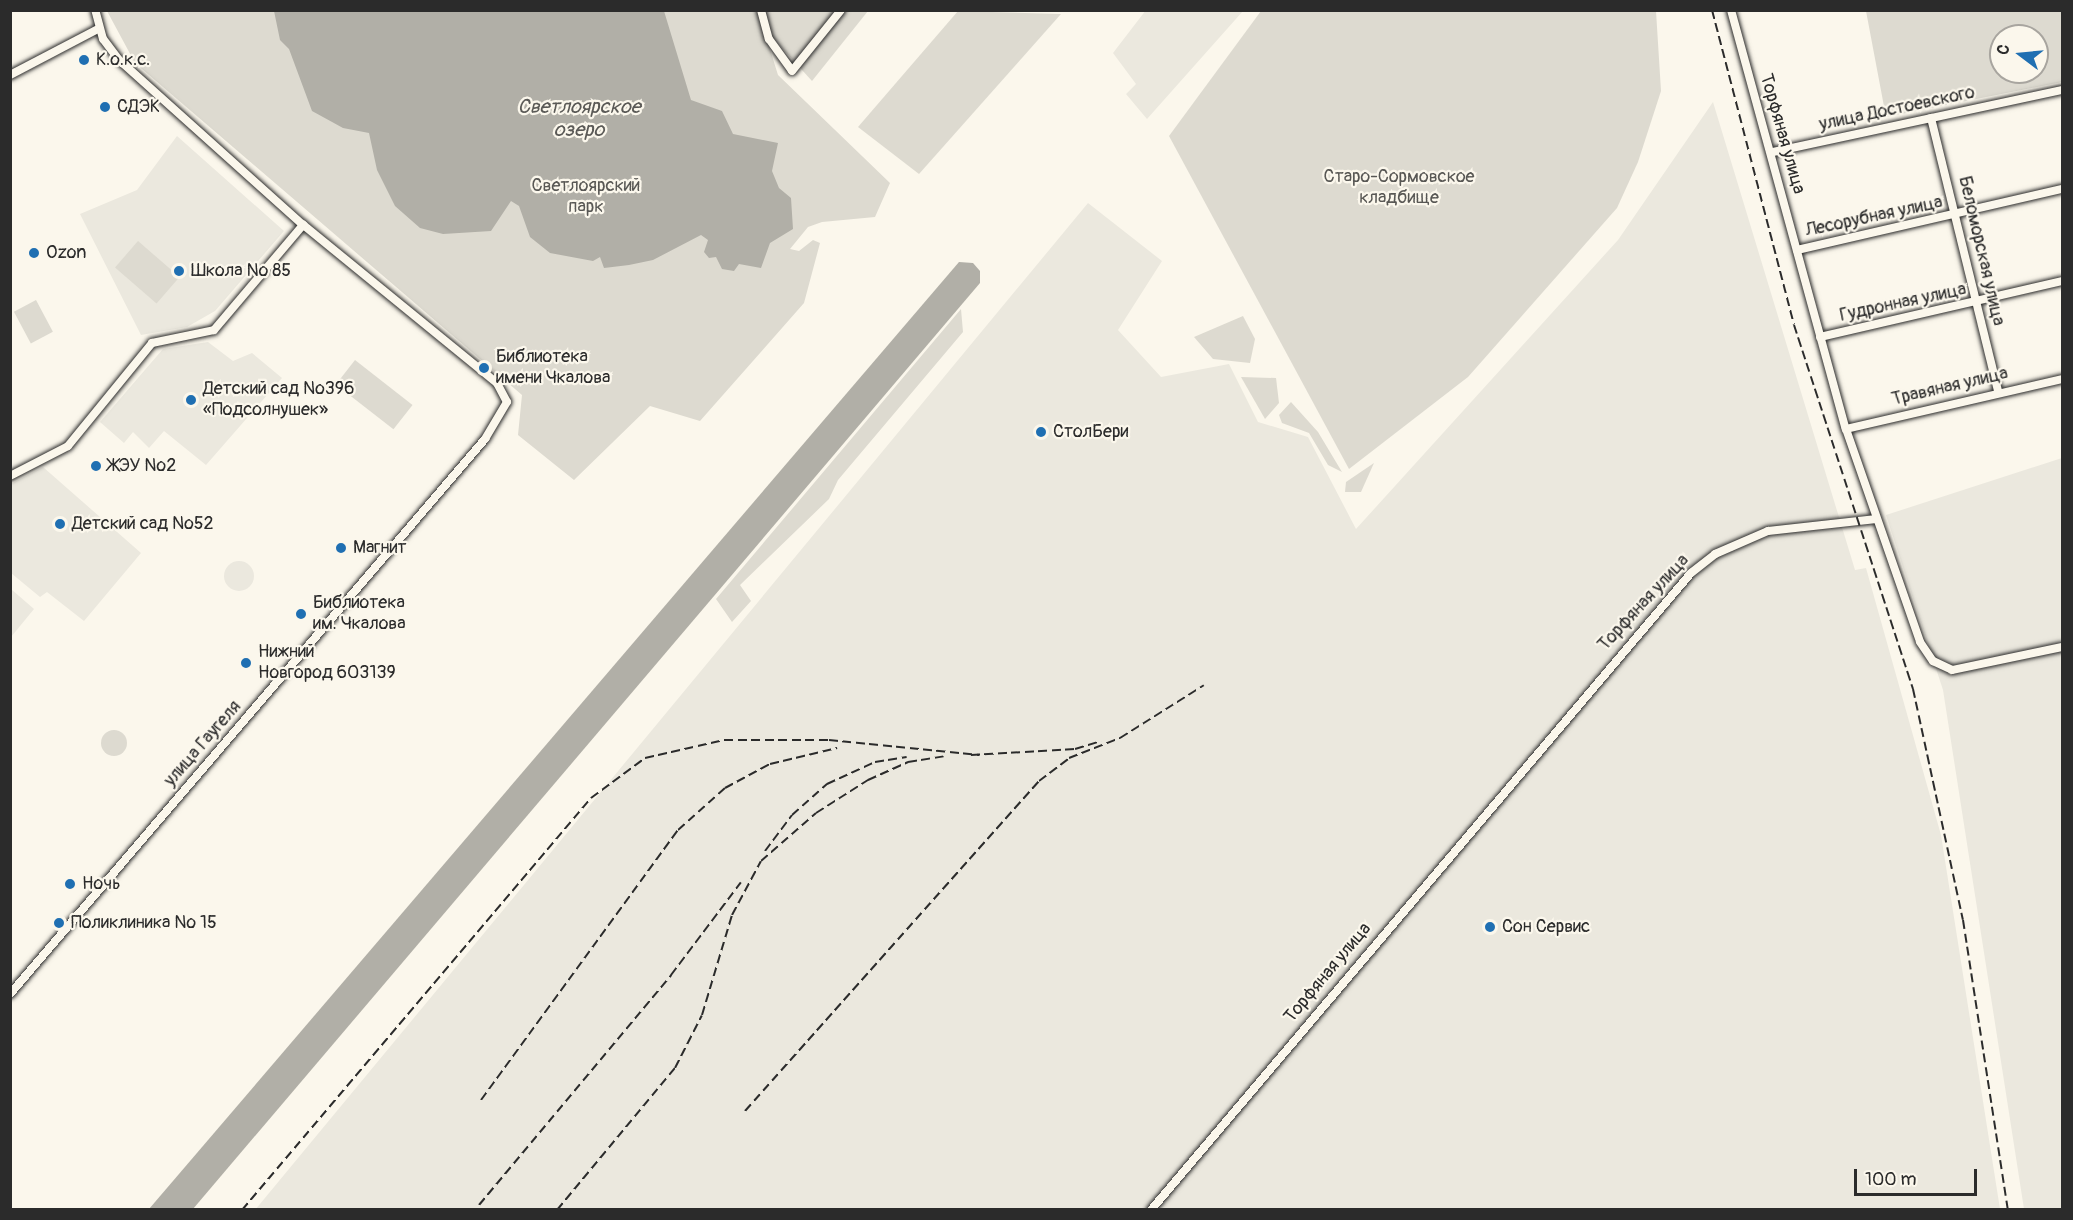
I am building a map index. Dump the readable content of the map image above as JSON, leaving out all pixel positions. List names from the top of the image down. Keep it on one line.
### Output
{"streets":{"street":["улица Достоевского","Торфяная улица","Лесорубная улица","Беломорская улица","Гудронная улица","Травяная улица","улица Гаугеля"]},"crossings":[["улица Достоевского","Торфяная улица"],["улица Достоевского","Беломорская улица"],["Торфяная улица","Лесорубная улица"],["Торфяная улица","Гудронная улица"],["Торфяная улица","Травяная улица"],["Лесорубная улица","Беломорская улица"],["Беломорская улица","Гудронная улица"],["Беломорская улица","Травяная улица"]],"water":["Светлоярское озеро"],"parks":["Старо-Сормовское кладбище","Светлоярский парк"],"places":["К.о.к.с.","СДЭК","Ozon","Школа № 85","Библиотека имени Чкалова","Детский сад №396 «Подсолнушек»","СтолБери","ЖЭУ №2","Детский сад №52","Магнит","Библиотека им. Чкалова","Нижний Новгород 603139","Ночь","Поликлиника № 15","Сон Сервис"],"scale_bar":"100 m","north":"left"}
